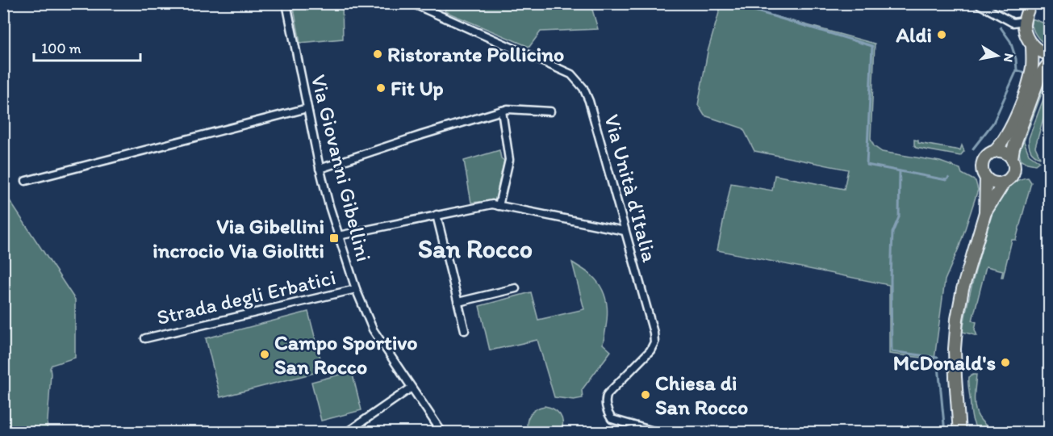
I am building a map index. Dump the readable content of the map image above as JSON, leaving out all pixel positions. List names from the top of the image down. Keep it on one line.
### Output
{"streets":{"street":["Via Giovanni Gibellini","Via Unità d'Italia","Strada degli Erbatici"]},"crossings":[["Via Giovanni Gibellini","Strada degli Erbatici"]],"districts":["San Rocco"],"places":{"other":["Aldi","Ristorante Pollicino","Fit Up","Campo Sportivo San Rocco","McDonald's","Chiesa di San Rocco"],"transit":["Via Gibellini incrocio Via Giolitti"]},"scale_bar":"100 m","north":"right"}
